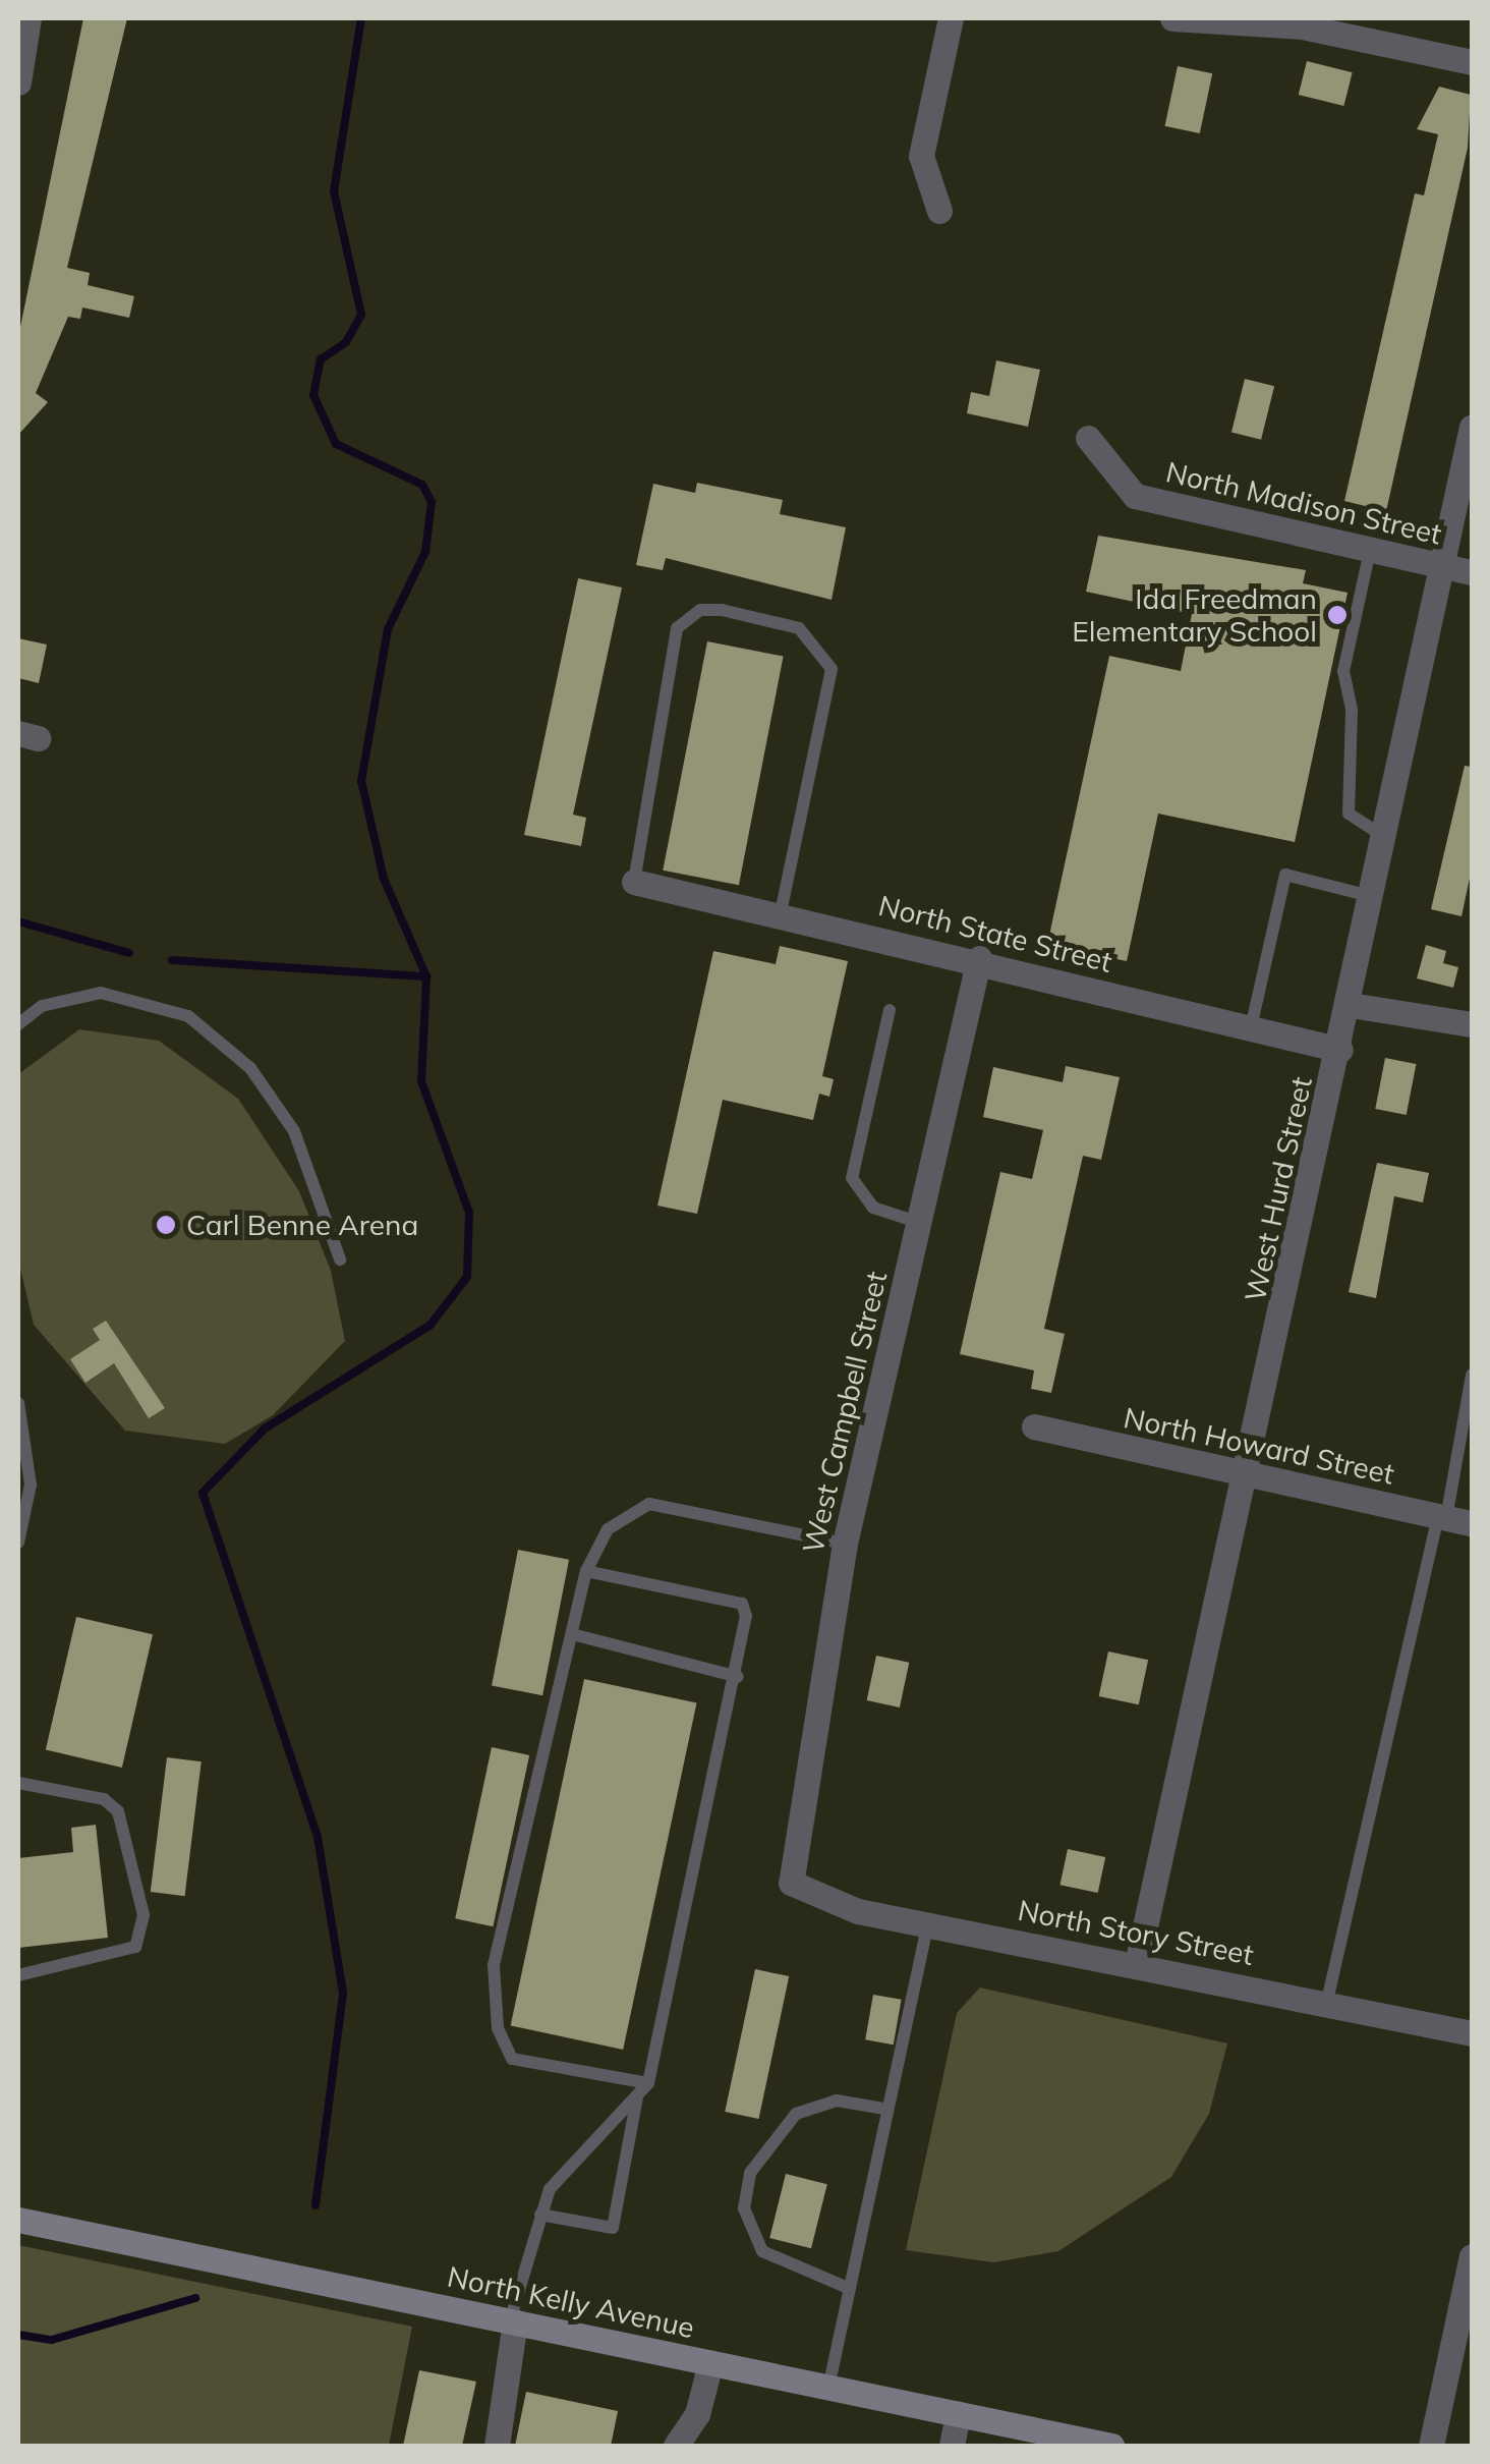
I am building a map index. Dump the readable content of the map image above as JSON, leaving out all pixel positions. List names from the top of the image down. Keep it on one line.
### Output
{"streets":{"main road":["North Kelly Avenue"],"street":["North Madison Street","North State Street","West Hurd Street","West Campbell Street","North Howard Street","North Story Street"]},"crossings":[["North Madison Street","West Hurd Street"],["North State Street","West Hurd Street"],["North State Street","West Campbell Street"],["West Hurd Street","North Howard Street"],["West Hurd Street","North Story Street"],["West Campbell Street","North Story Street"]],"places":["Ida Freedman Elementary School","Carl Benne Arena"]}
